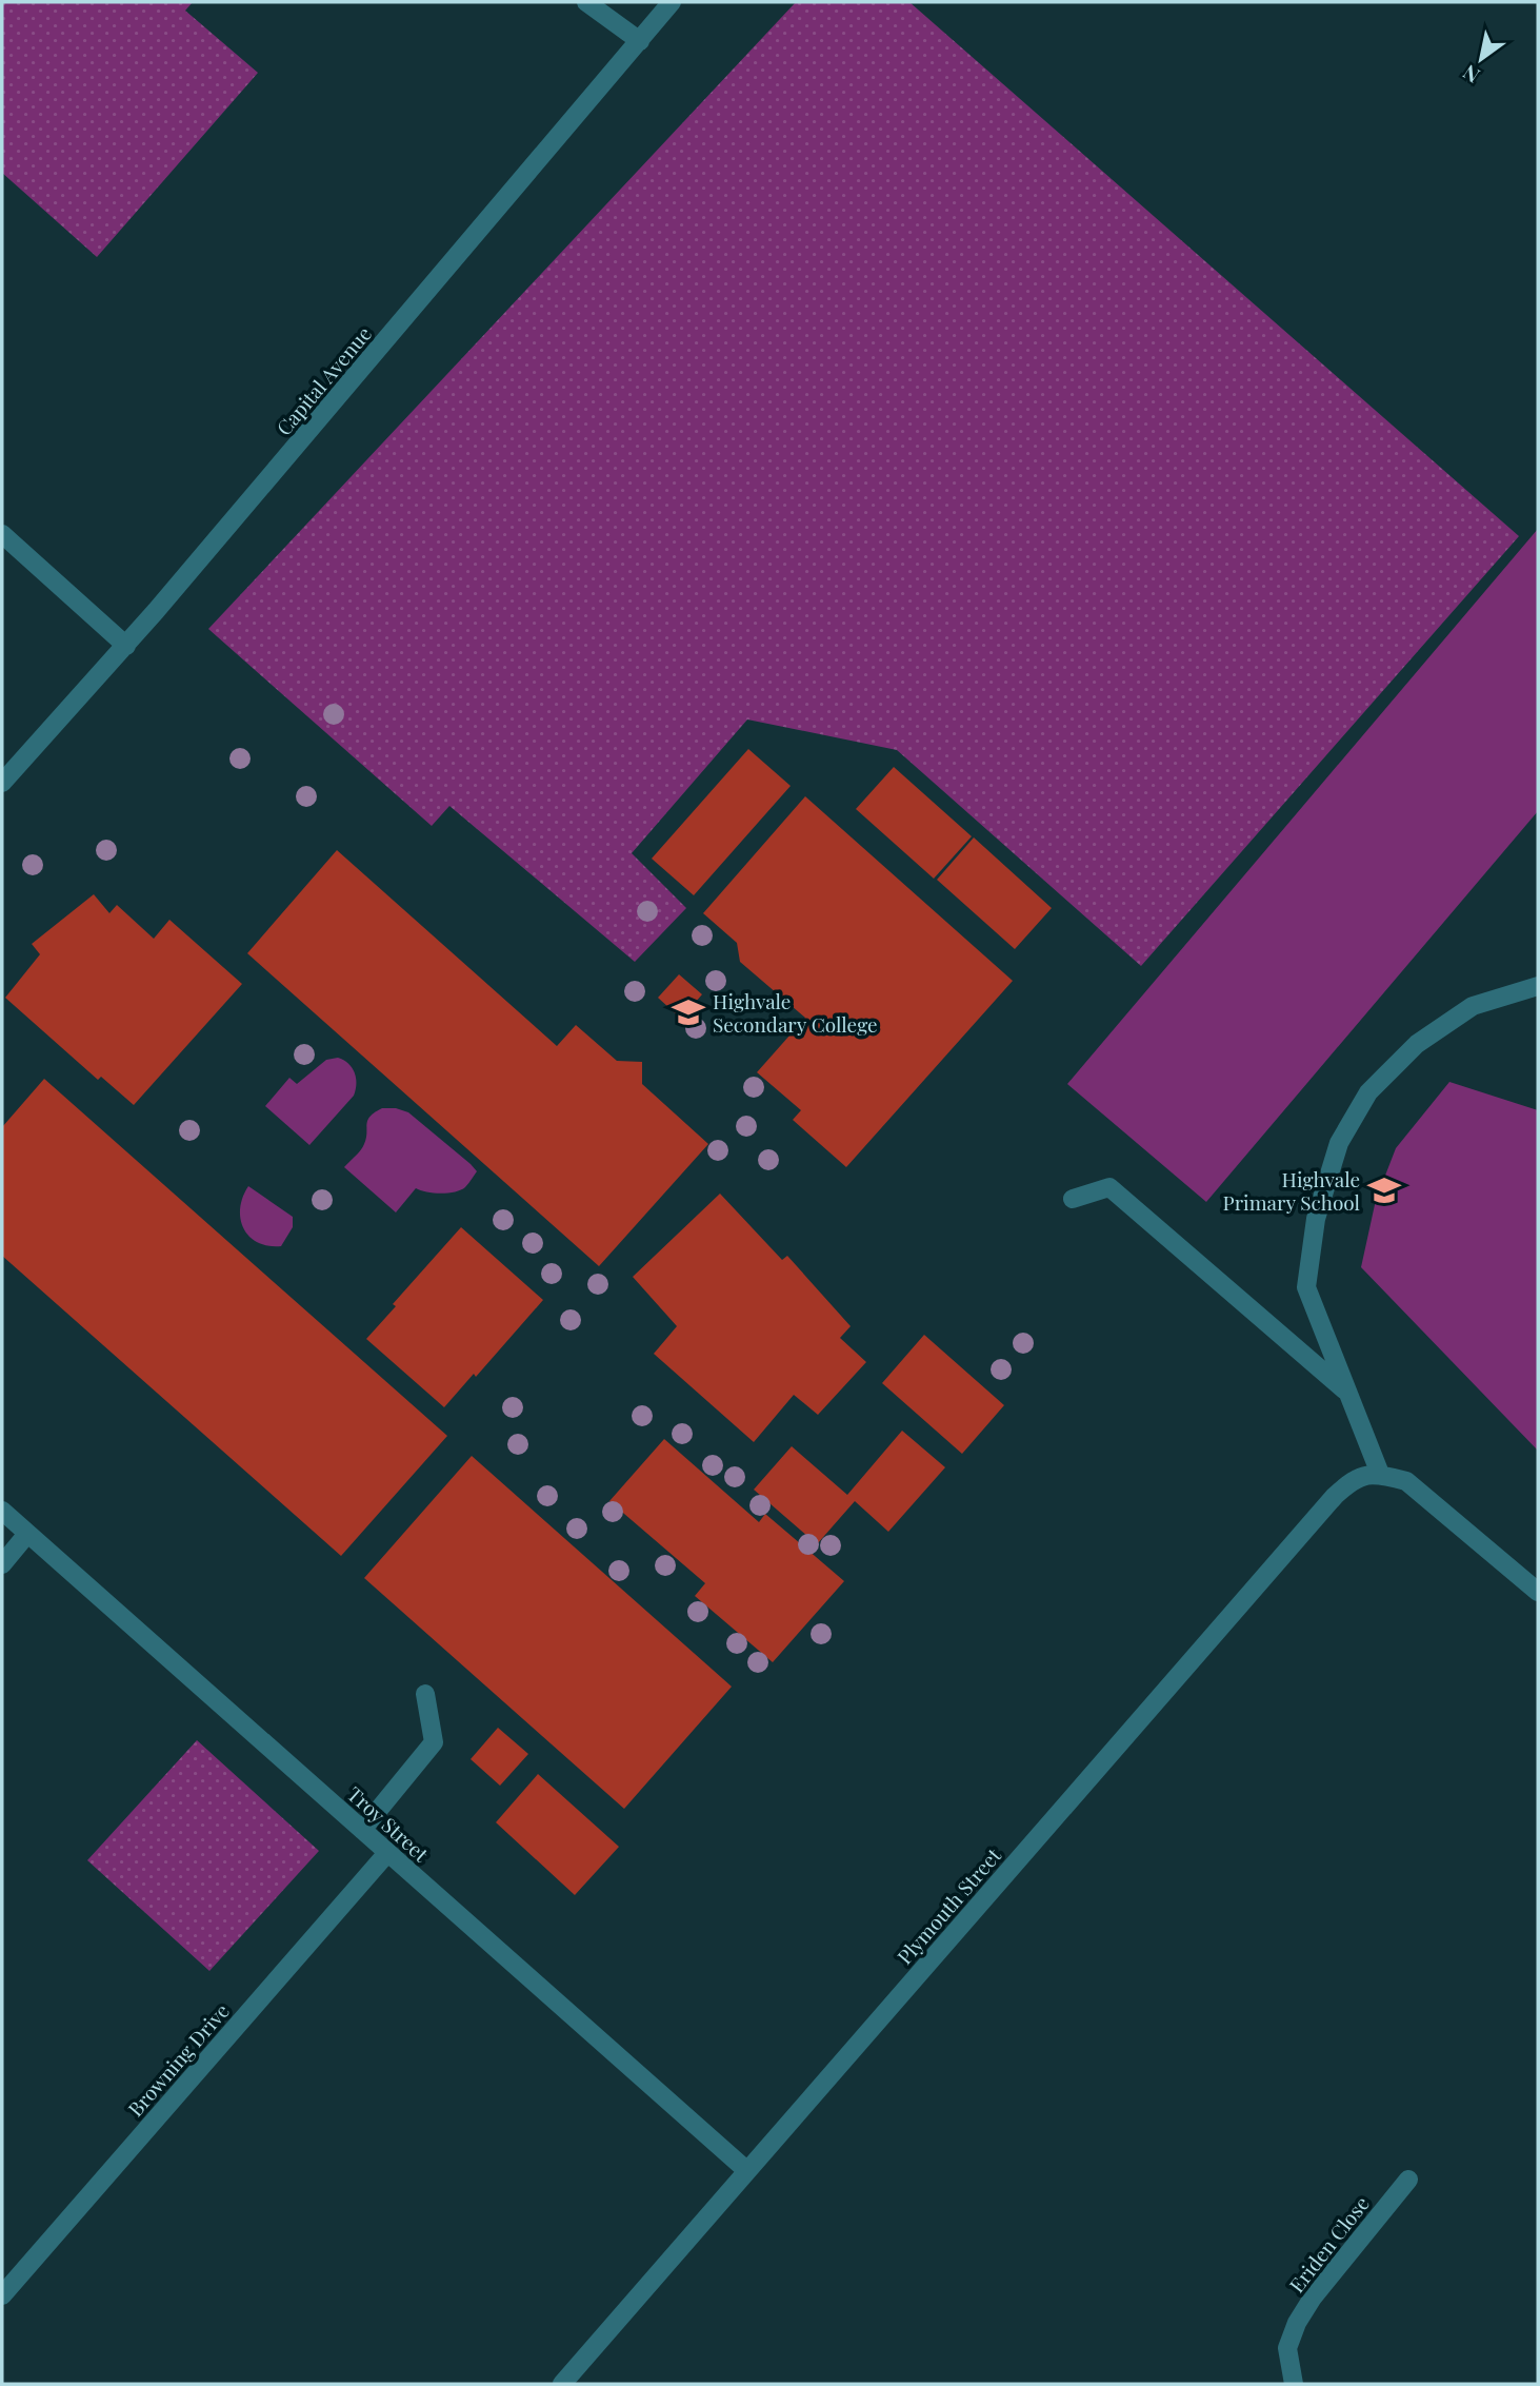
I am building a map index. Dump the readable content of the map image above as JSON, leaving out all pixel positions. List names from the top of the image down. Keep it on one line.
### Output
{"streets":{"street":["Capital Avenue","Troy Street","Plymouth Street","Browning Drive","Eriden Close"]},"crossings":[["Troy Street","Plymouth Street"],["Troy Street","Browning Drive"]],"places":{"school or university":["Highvale Secondary College","Highvale Primary School"]},"north":"bottom left"}
